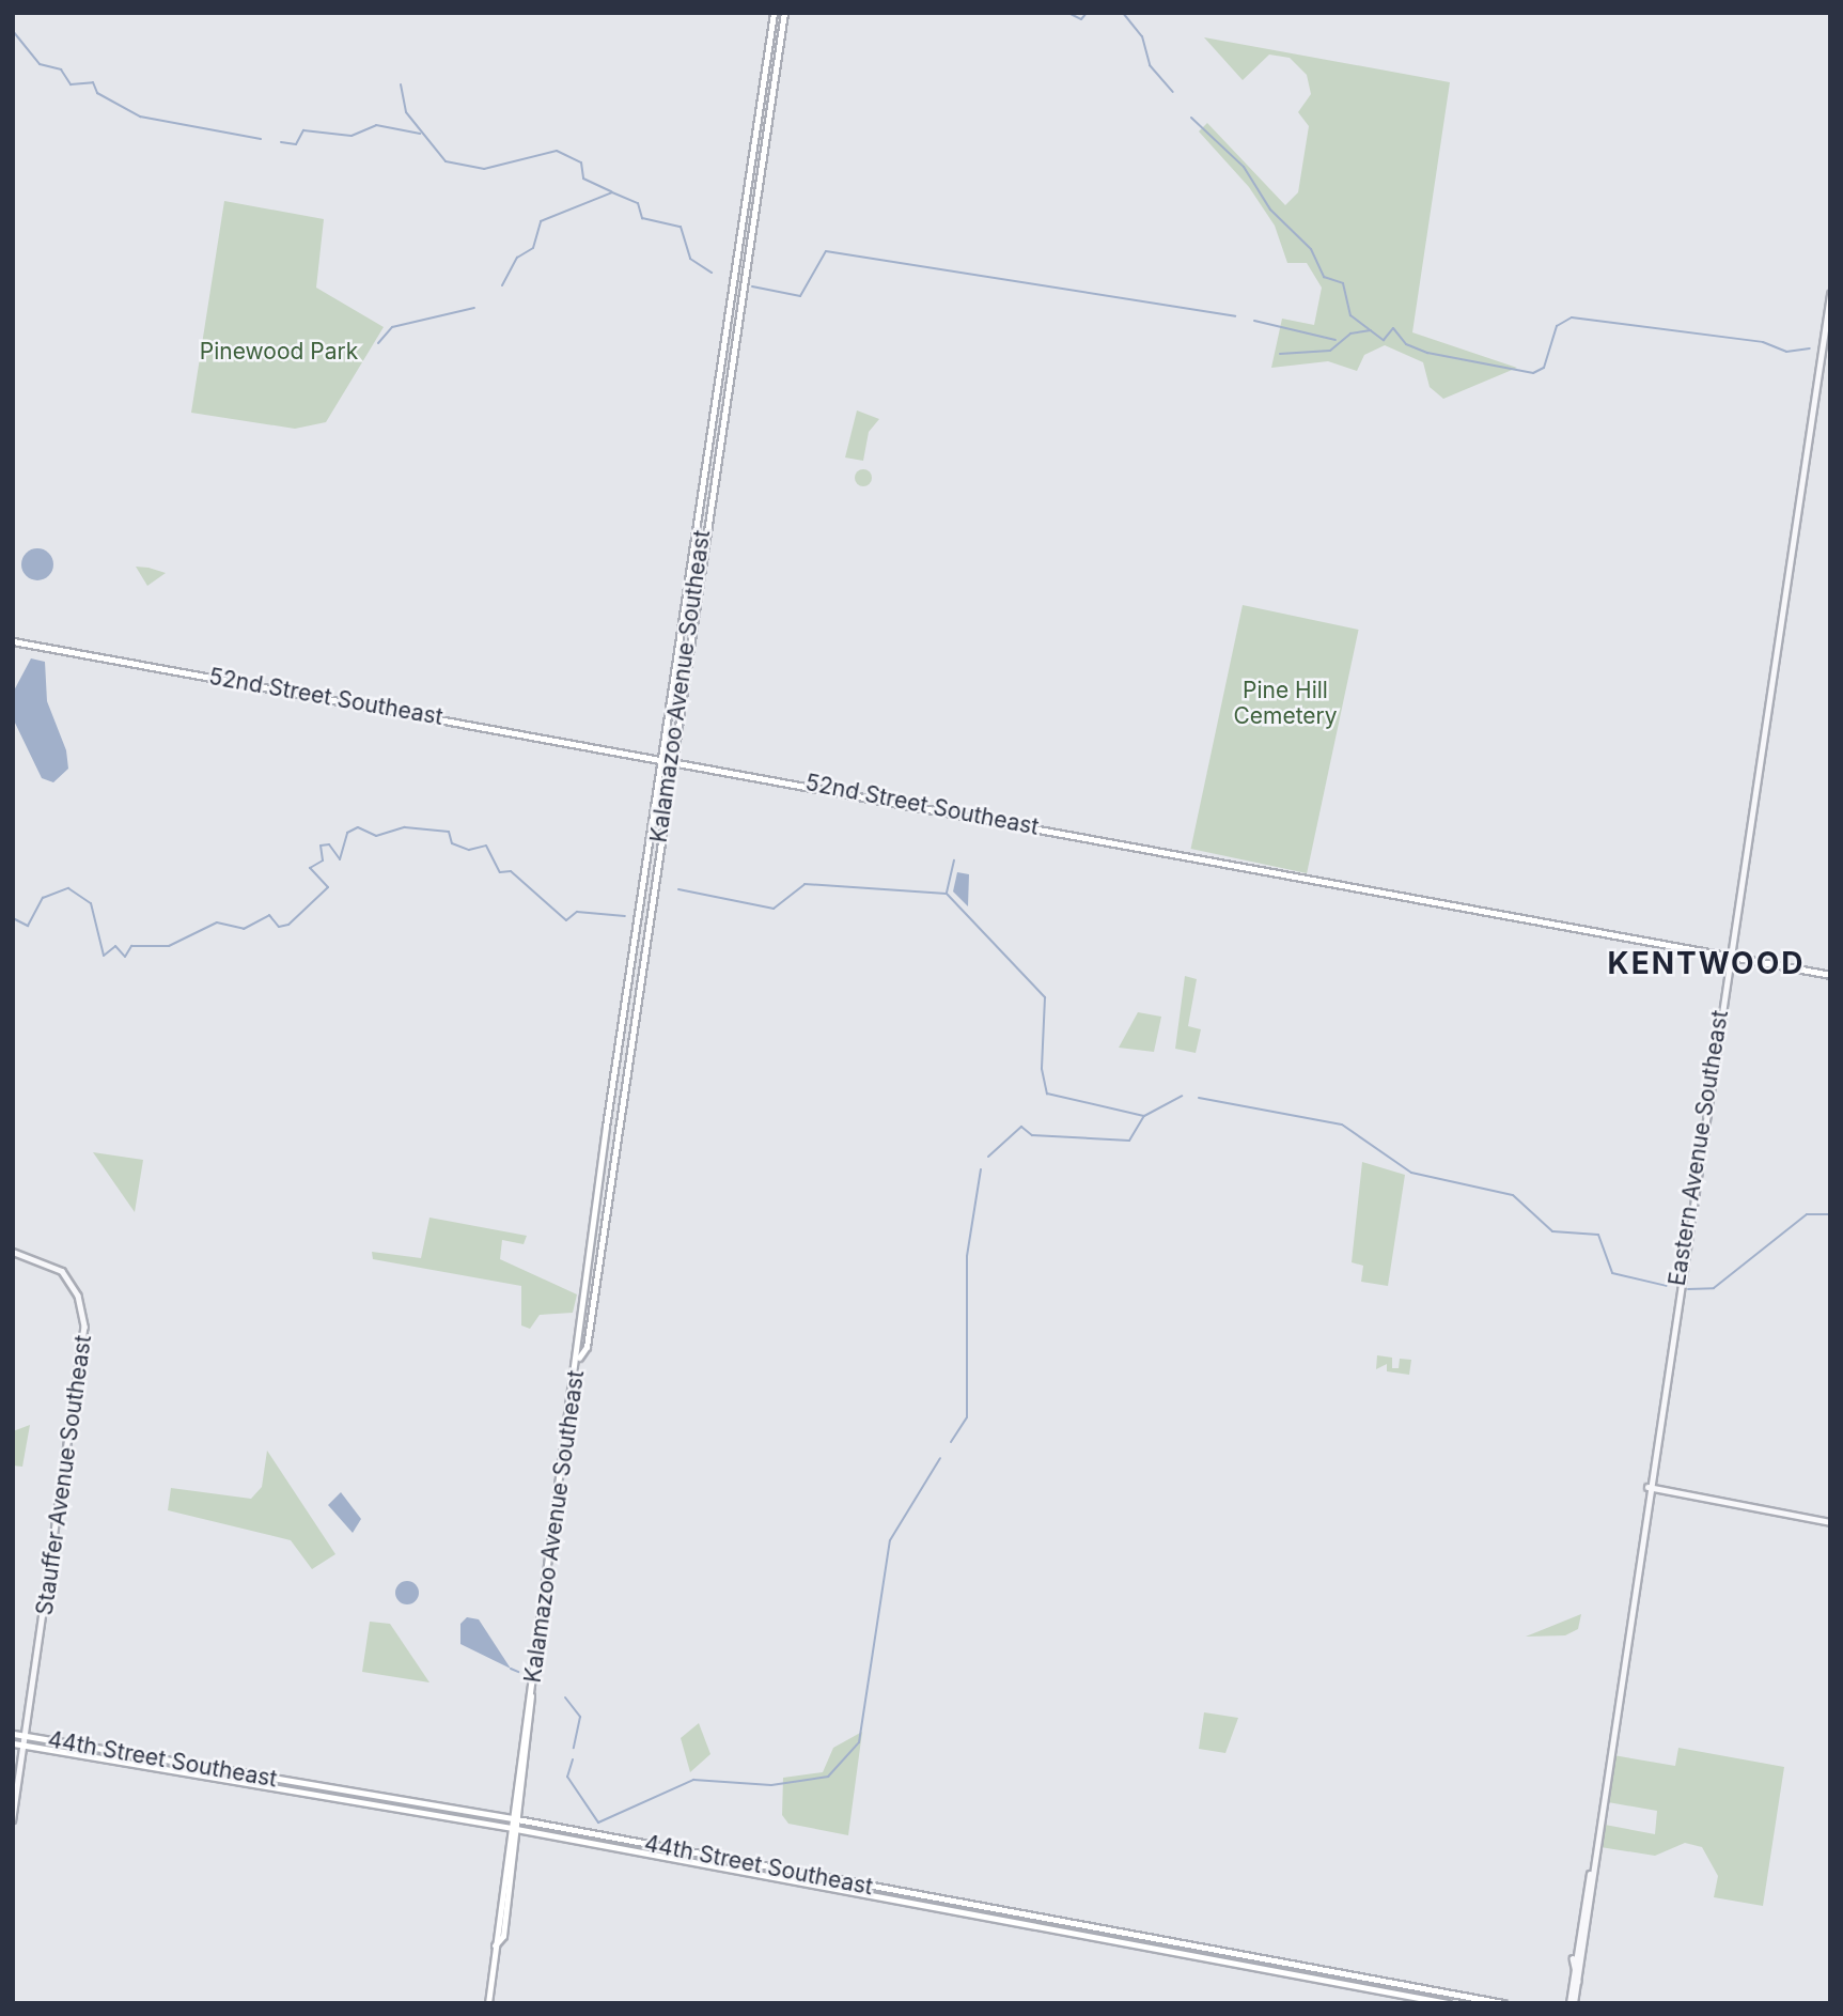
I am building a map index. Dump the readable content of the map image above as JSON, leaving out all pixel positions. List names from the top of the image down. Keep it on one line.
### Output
{"streets":{"main road":["Kalamazoo Avenue Southeast","52nd Street Southeast","44th Street Southeast"],"street":["Eastern Avenue Southeast","Stauffer Avenue Southeast"]},"crossings":[["Kalamazoo Avenue Southeast","52nd Street Southeast"],["Kalamazoo Avenue Southeast","44th Street Southeast"],["52nd Street Southeast","Eastern Avenue Southeast"],["Stauffer Avenue Southeast","44th Street Southeast"]],"districts":["KENTWOOD"],"parks":["Pinewood Park","Pine Hill Cemetery"]}
